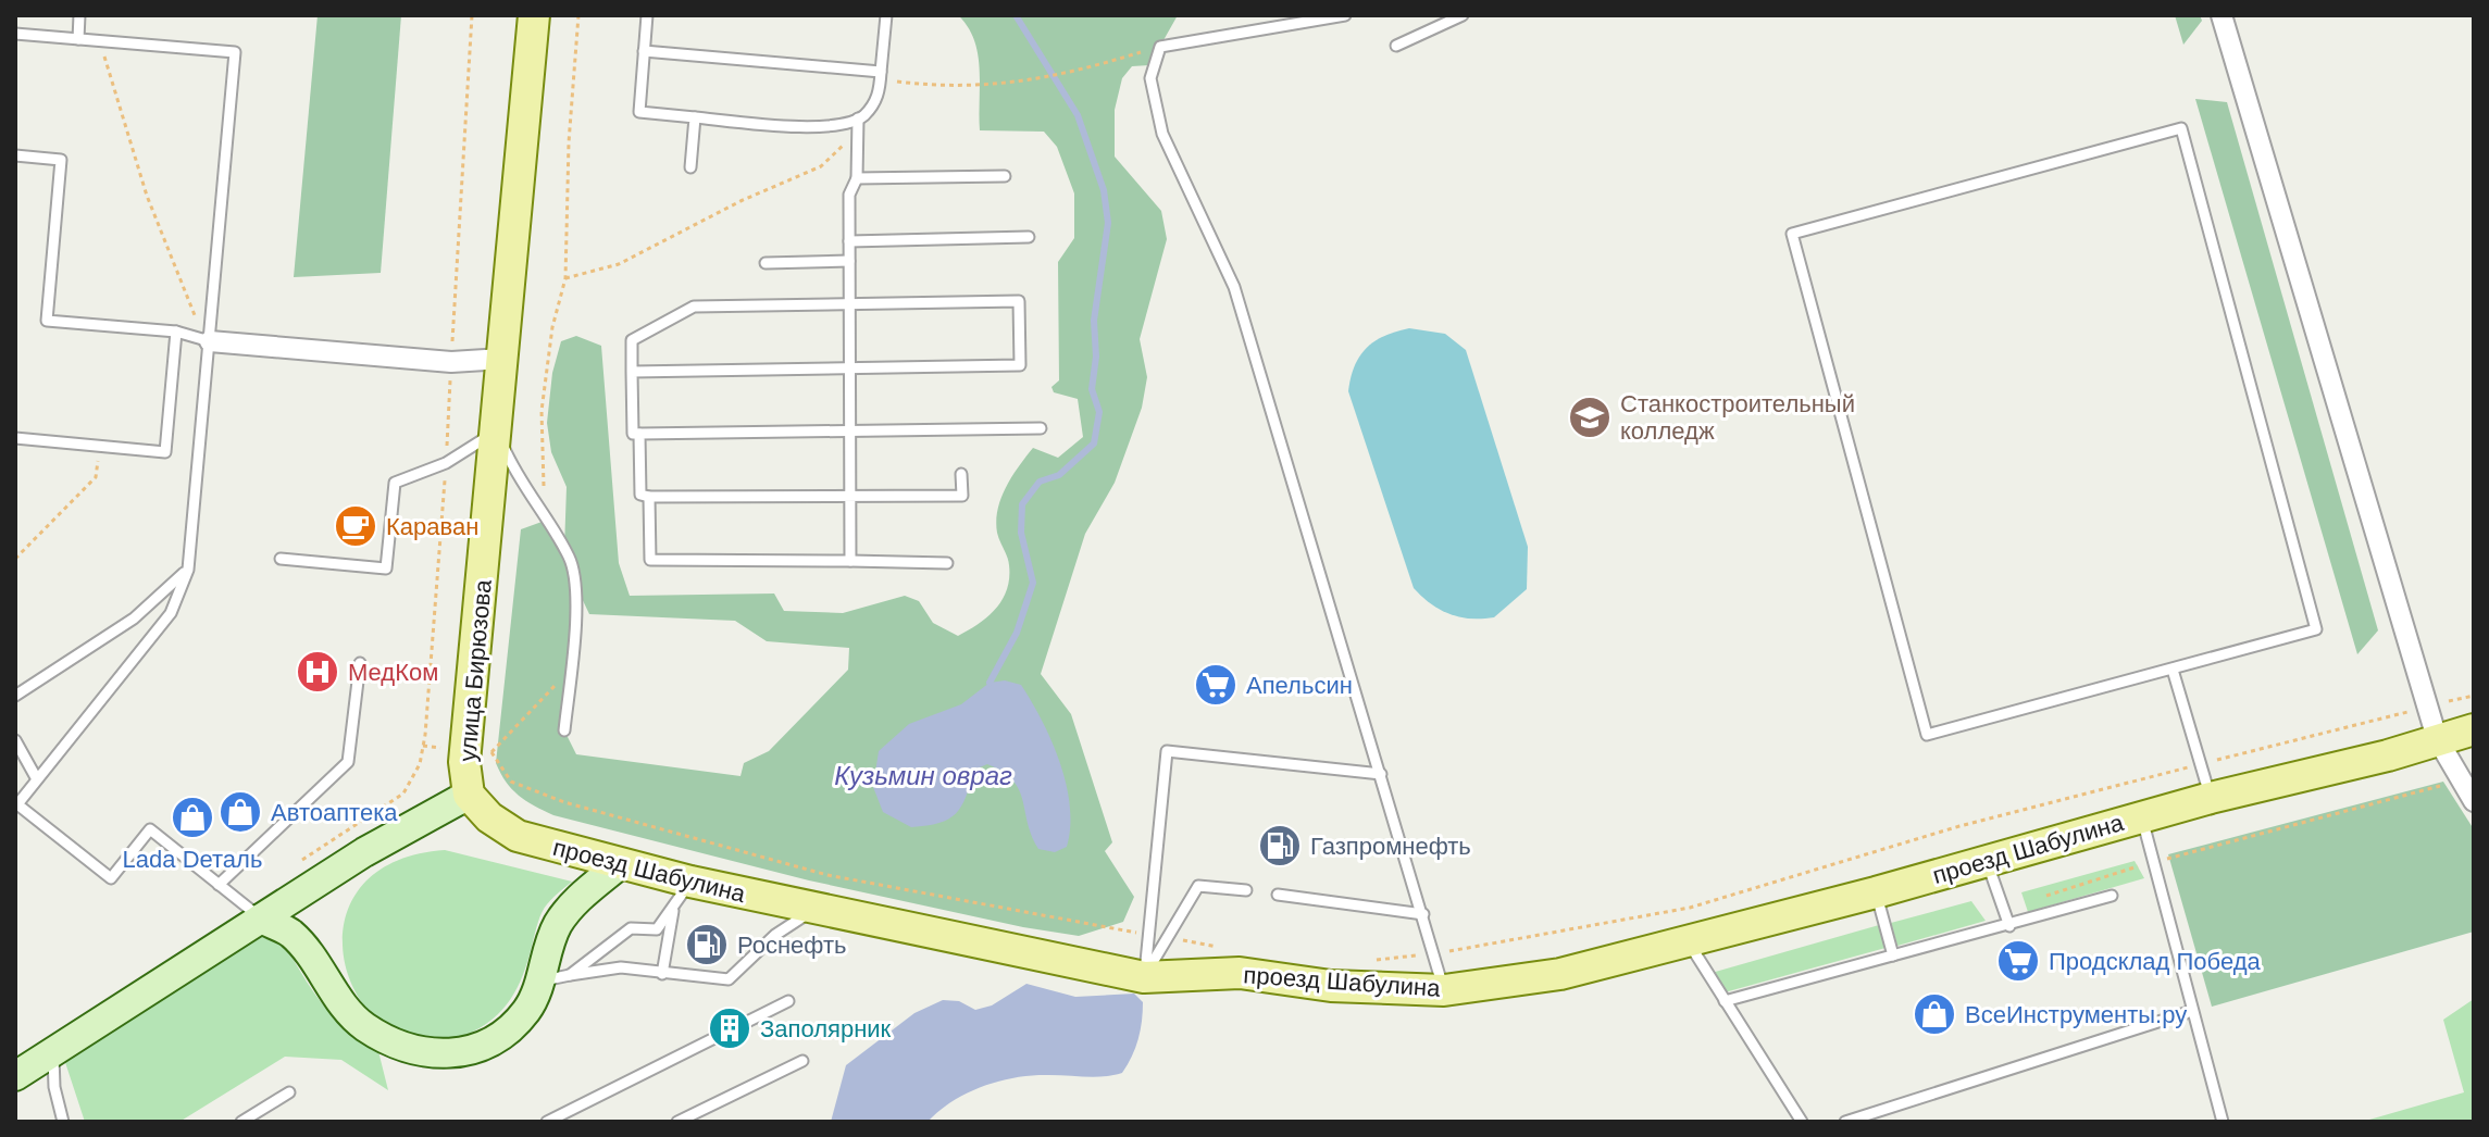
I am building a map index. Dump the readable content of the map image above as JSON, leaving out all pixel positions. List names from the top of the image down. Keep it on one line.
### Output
{"streets":{"main road":["улица Бирюзова","проезд Шабулина"]},"crossings":[["улица Бирюзова","проезд Шабулина"]],"water":["Кузьмин овраг"],"places":{"school or university":["Станкостроительный колледж"],"cafe":["Караван"],"hospital":["МедКом"],"supermarket":["Апельсин","Продсклад Победа"],"shop":["Автоаптека","Lada Dеталь","ВсеИнструменты.ру"],"fuel station":["Газпромнефть","Роснефть"],"building":["Заполярник"]}}
